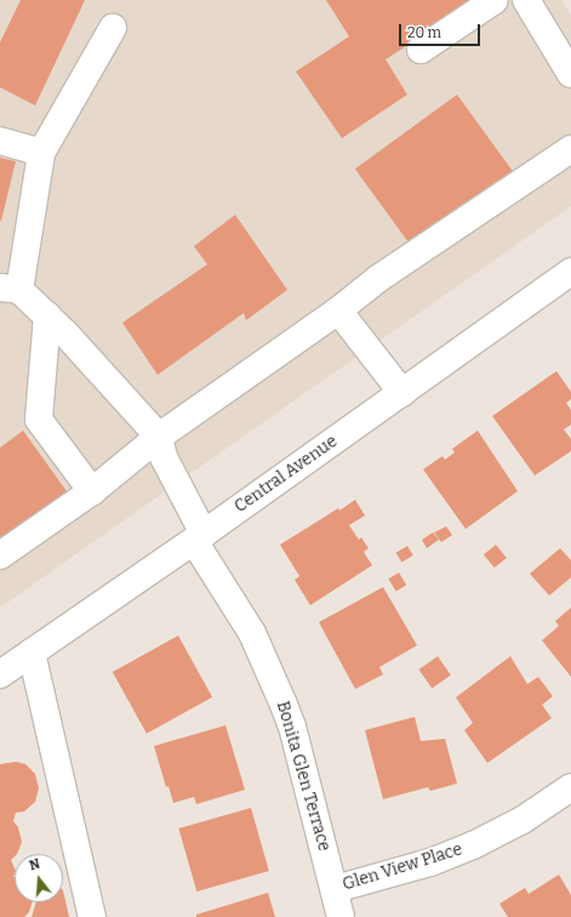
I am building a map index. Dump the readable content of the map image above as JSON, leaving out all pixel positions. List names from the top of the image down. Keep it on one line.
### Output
{"streets":{"main road":["Central Avenue","Bonita Glen Terrace","Glen View Place"]},"crossings":[["Central Avenue","Bonita Glen Terrace"],["Bonita Glen Terrace","Glen View Place"]],"scale_bar":"20 m","north":"top"}
